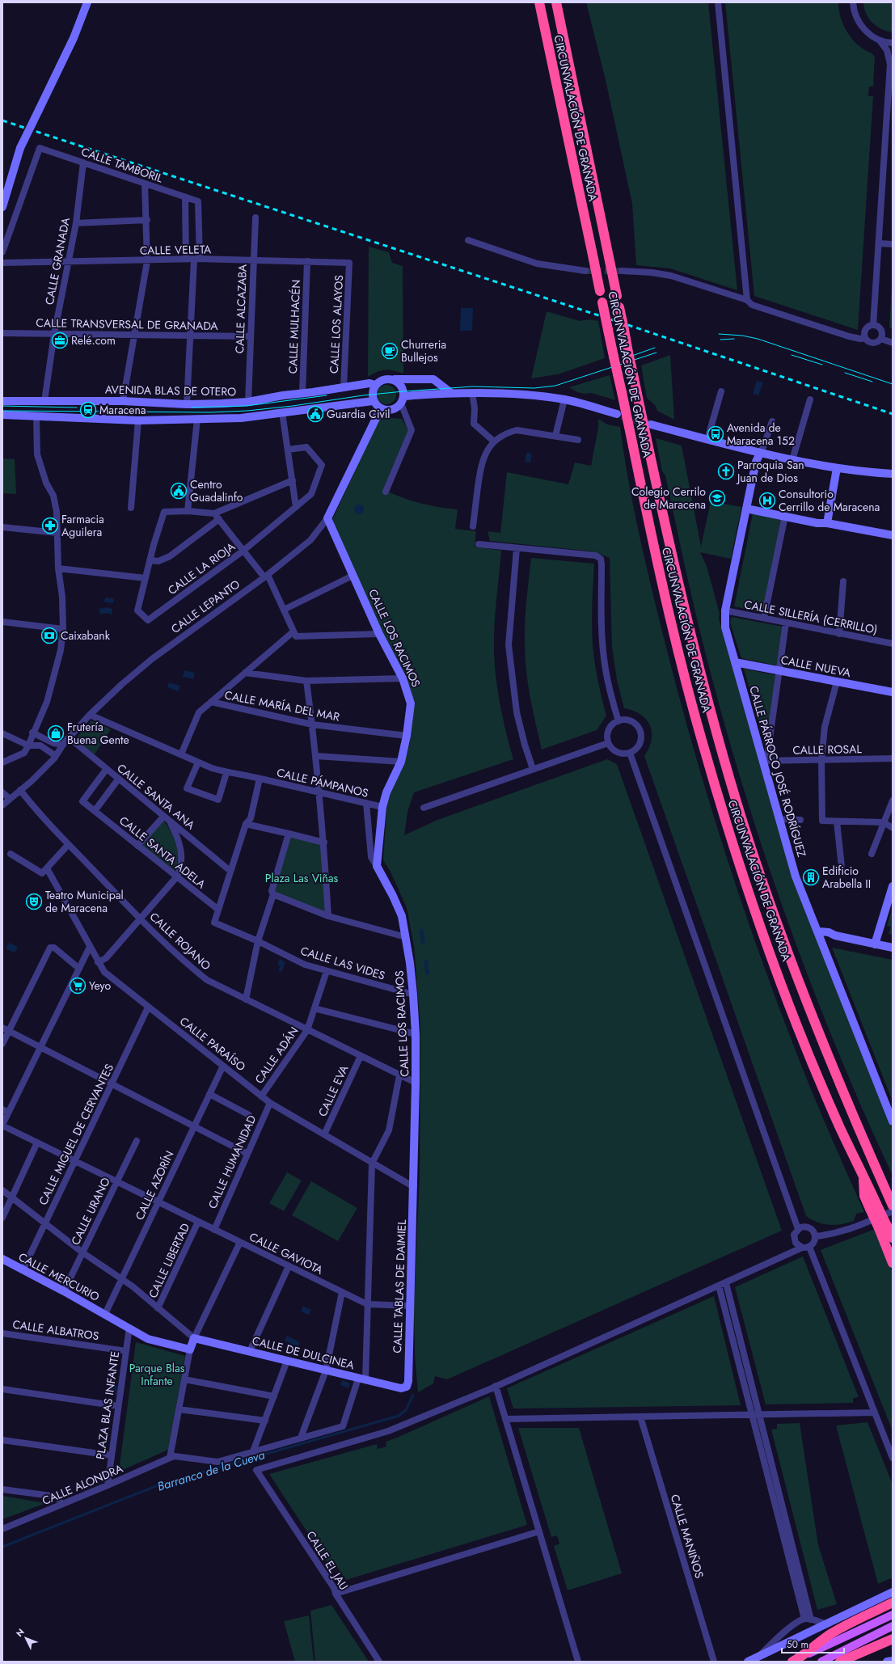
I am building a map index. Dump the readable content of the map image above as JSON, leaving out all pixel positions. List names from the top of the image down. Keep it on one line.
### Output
{"streets":{"highway":["CIRCUNVALACIÓN DE GRANADA"],"street":["CALLE TAMBORIL","CALLE VELETA","CALLE GRANADA","CALLE ALCAZABA","CALLE TRANSVERSAL DE GRANADA","CALLE LOS ALAYOS","CALLE MULHACÉN","AVENIDA BLAS DE OTERO","CALLE LA RIOJA","CALLE LEPANTO","CALLE SILLERÍA (CERRILLO)","CALLE LOS RACIMOS","CALLE NUEVA","CALLE MARÍA DEL MAR","CALLE ROSAL","CALLE PÁRROCO JOSÉ RODRÍGUEZ","CALLE PÁMPANOS","CALLE SANTA ANA","CALLE SANTA ADELA","CALLE ROJANO","CALLE LAS VIDES","CALLE PARAÍSO","CALLE ADÁN","CALLE EVA","CALLE MIGUEL DE CERVANTES","CALLE HUMANIDAD","CALLE AZORÍN","CALLE URANO","CALLE GAVIOTA","CALLE LIBERTAD","CALLE MERCURIO","CALLE TABLAS DE DAIMIEL","CALLE ALBATROS","CALLE DE DULCINEA","PLAZA BLAS INFANTE","CALLE ALONDRA","CALLE MANIÑOS","CALLE EL JAU"]},"crossings":[["CALLE TAMBORIL","CALLE VELETA"],["CALLE TAMBORIL","CALLE GRANADA"],["CALLE VELETA","CALLE GRANADA"],["CALLE VELETA","CALLE ALCAZABA"],["CALLE VELETA","CALLE LOS ALAYOS"],["CALLE VELETA","CALLE MULHACÉN"],["CALLE GRANADA","CALLE TRANSVERSAL DE GRANADA"],["CALLE GRANADA","AVENIDA BLAS DE OTERO"],["CALLE ALCAZABA","CALLE TRANSVERSAL DE GRANADA"],["CALLE ALCAZABA","AVENIDA BLAS DE OTERO"],["CALLE LOS ALAYOS","AVENIDA BLAS DE OTERO"],["CALLE MULHACÉN","AVENIDA BLAS DE OTERO"],["AVENIDA BLAS DE OTERO","CALLE LEPANTO"],["CALLE LEPANTO","CALLE LOS RACIMOS"],["CALLE LEPANTO","CALLE PÁMPANOS"],["CALLE LEPANTO","CALLE SANTA ANA"],["CALLE LEPANTO","CALLE ROJANO"],["CALLE SILLERÍA (CERRILLO)","CALLE PÁRROCO JOSÉ RODRÍGUEZ"],["CALLE LOS RACIMOS","CALLE MARÍA DEL MAR"],["CALLE LOS RACIMOS","CALLE PÁMPANOS"],["CALLE LOS RACIMOS","CALLE ROJANO"],["CALLE LOS RACIMOS","CALLE LAS VIDES"],["CALLE LOS RACIMOS","CALLE PARAÍSO"],["CALLE LOS RACIMOS","CALLE TABLAS DE DAIMIEL"],["CALLE NUEVA","CALLE PÁRROCO JOSÉ RODRÍGUEZ"],["CALLE ROSAL","CALLE PÁRROCO JOSÉ RODRÍGUEZ"],["CALLE SANTA ANA","CALLE SANTA ADELA"],["CALLE SANTA ADELA","CALLE LAS VIDES"],["CALLE ROJANO","CALLE ADÁN"],["CALLE ROJANO","CALLE EVA"],["CALLE LAS VIDES","CALLE ADÁN"],["CALLE PARAÍSO","CALLE ADÁN"],["CALLE PARAÍSO","CALLE EVA"],["CALLE PARAÍSO","CALLE MIGUEL DE CERVANTES"],["CALLE PARAÍSO","CALLE HUMANIDAD"],["CALLE PARAÍSO","CALLE AZORÍN"],["CALLE PARAÍSO","CALLE TABLAS DE DAIMIEL"],["CALLE MIGUEL DE CERVANTES","CALLE GAVIOTA"],["CALLE MIGUEL DE CERVANTES","CALLE MERCURIO"],["CALLE HUMANIDAD","CALLE GAVIOTA"],["CALLE AZORÍN","CALLE GAVIOTA"],["CALLE AZORÍN","CALLE MERCURIO"],["CALLE URANO","CALLE GAVIOTA"],["CALLE URANO","CALLE MERCURIO"],["CALLE GAVIOTA","CALLE LIBERTAD"],["CALLE GAVIOTA","CALLE TABLAS DE DAIMIEL"],["CALLE MERCURIO","PLAZA BLAS INFANTE"],["CALLE TABLAS DE DAIMIEL","CALLE DE DULCINEA"],["CALLE ALBATROS","PLAZA BLAS INFANTE"],["PLAZA BLAS INFANTE","CALLE ALONDRA"]],"water":["Barranco de la Cueva"],"parks":["Plaza Las Viñas","Parque Blas Infante"],"places":{"office":["Relé.com"],"cafe":["Churreria Bullejos"],"station":["Maracena"],"public building":["Guardia Civil","Centro Guadalinfo"],"bus stop":["Avenida de Maracena 152"],"church":["Parroquia San Juan de Dios"],"school or university":["Colegio Cerrilo de Maracena"],"hospital":["Consultorio Cerrillo de Maracena"],"pharmacy":["Farmacia Aguilera"],"bank":["Caixabank"],"shop":["Frutería Buena Gente"],"building":["Edificio Arabella II"],"theatre":["Teatro Municipal de Maracena"],"supermarket":["Yeyo"]},"scale_bar":"50 m","north":"top left"}
